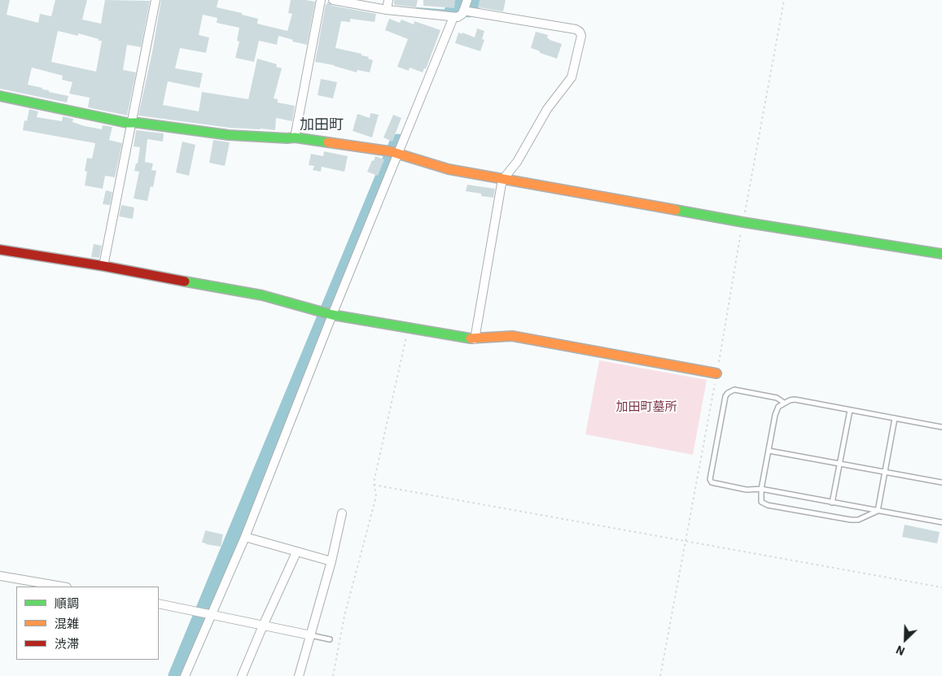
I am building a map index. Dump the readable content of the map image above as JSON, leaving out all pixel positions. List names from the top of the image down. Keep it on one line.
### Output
{"districts":["加田町"],"parks":["加田町墓所"],"legend":["順調","混雑","渋滞"],"north":"bottom left"}
